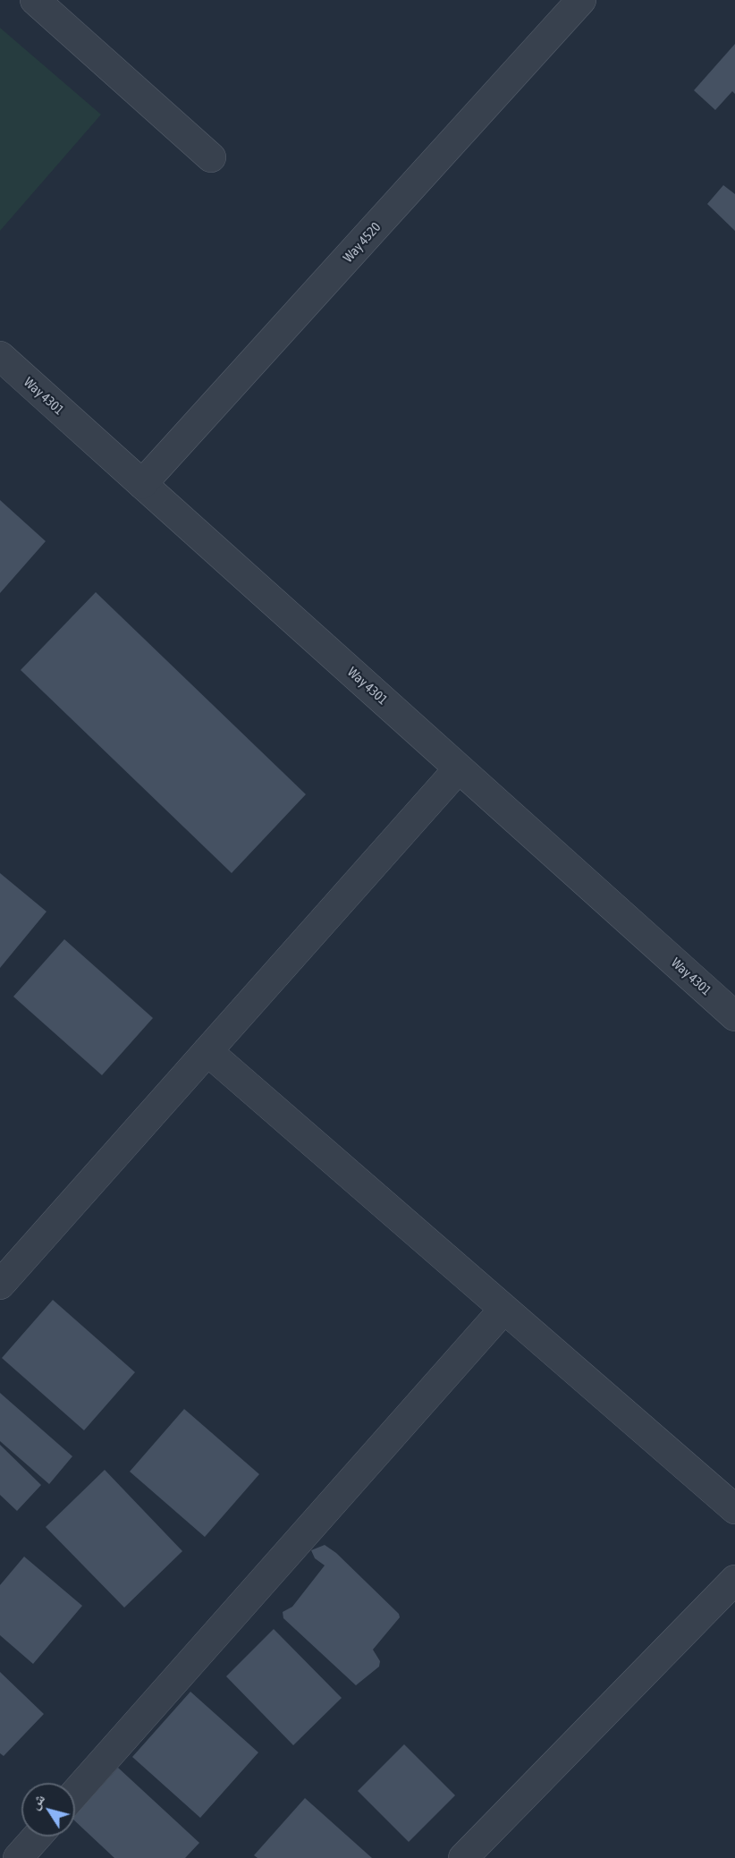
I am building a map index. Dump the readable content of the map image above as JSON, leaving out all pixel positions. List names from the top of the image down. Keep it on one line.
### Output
{"streets":{"street":["Way 4520","Way 4301"]},"crossings":[["Way 4520","Way 4301"]],"north":"top left"}
